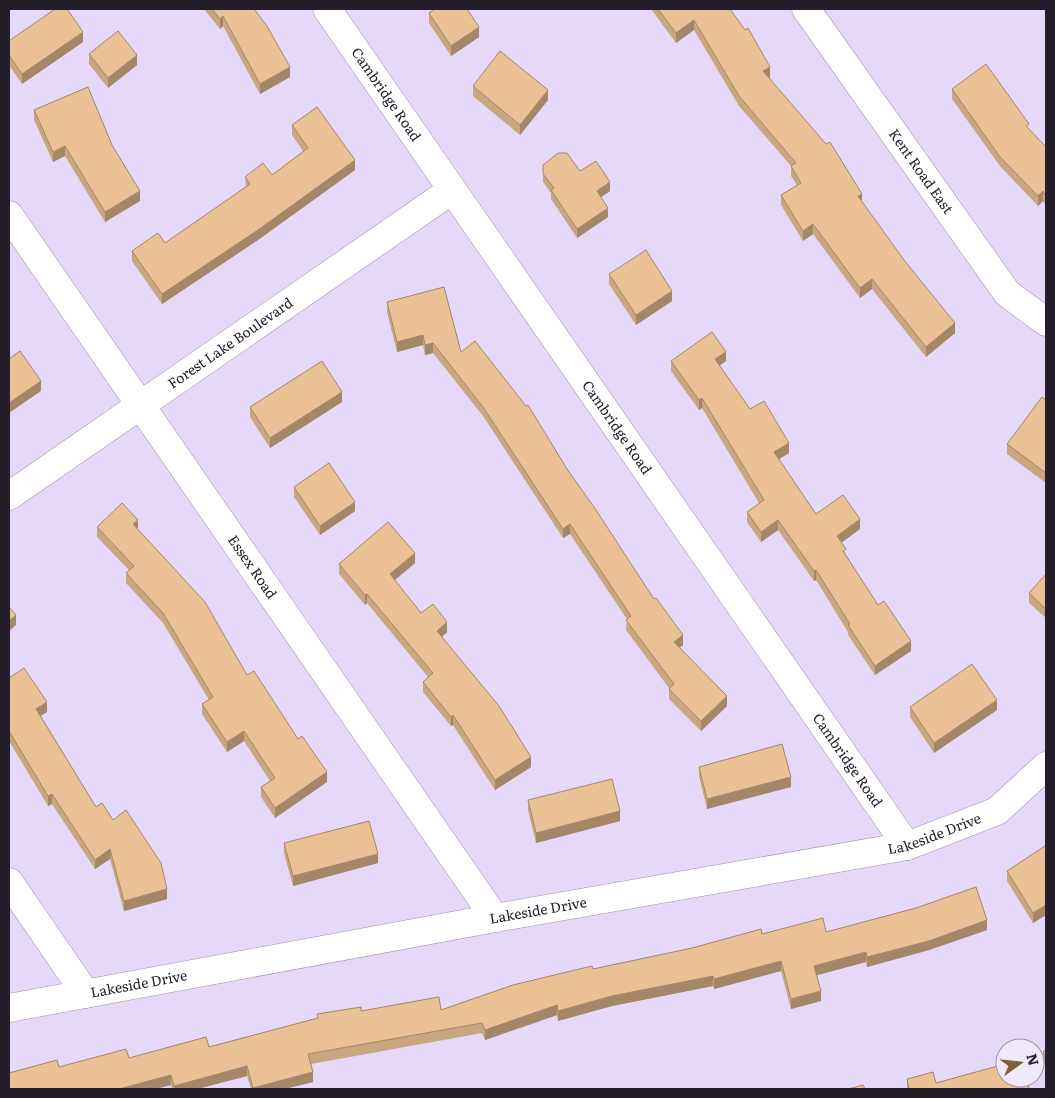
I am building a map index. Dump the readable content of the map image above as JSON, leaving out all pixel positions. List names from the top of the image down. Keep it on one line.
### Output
{"streets":{"street":["Cambridge Road","Kent Road East","Forest Lake Boulevard","Essex Road","Lakeside Drive"]},"crossings":[["Cambridge Road","Forest Lake Boulevard"],["Cambridge Road","Lakeside Drive"],["Forest Lake Boulevard","Essex Road"],["Essex Road","Lakeside Drive"]],"north":"right"}
